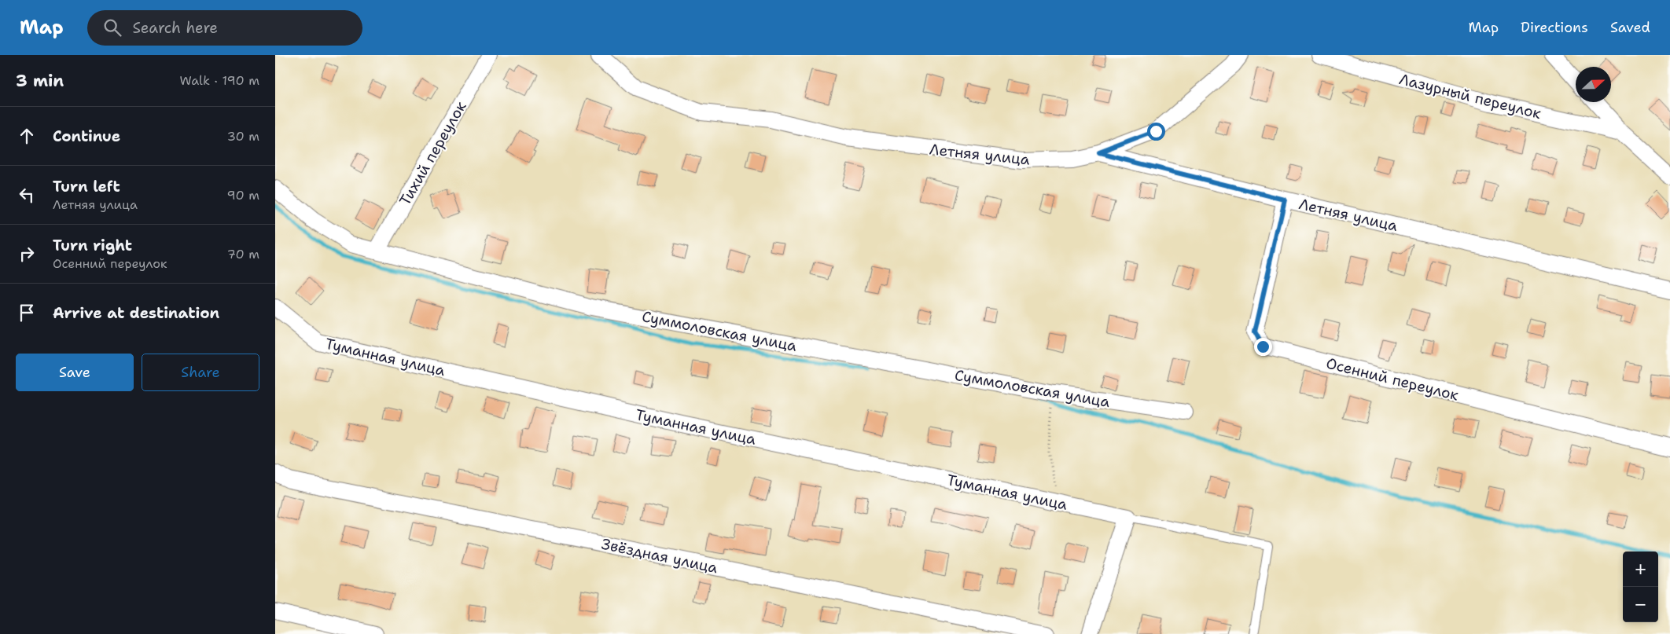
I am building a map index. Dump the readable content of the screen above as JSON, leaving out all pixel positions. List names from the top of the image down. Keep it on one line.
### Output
{"streets":{"street":["Лазурный переулок","Тихий переулок","Летняя улица","Суммоловская улица","Туманная улица","Осенний переулок","Звёздная улица"]},"crossings":[["Тихий переулок","Суммоловская улица"],["Летняя улица","Осенний переулок"]],"north":"right","page":{"header":"Map","search":"Search here","nav":["Map","Directions","Saved"],"heading":["3 min","Walk · 190 m"],"list":[["Continue","30 m"],["Turn left","Летняя улица","90 m"],["Turn right","Осенний переулок","70 m"],"Arrive at destination"],"buttons":["Save","Share"],"map_buttons":["+","−"]}}
